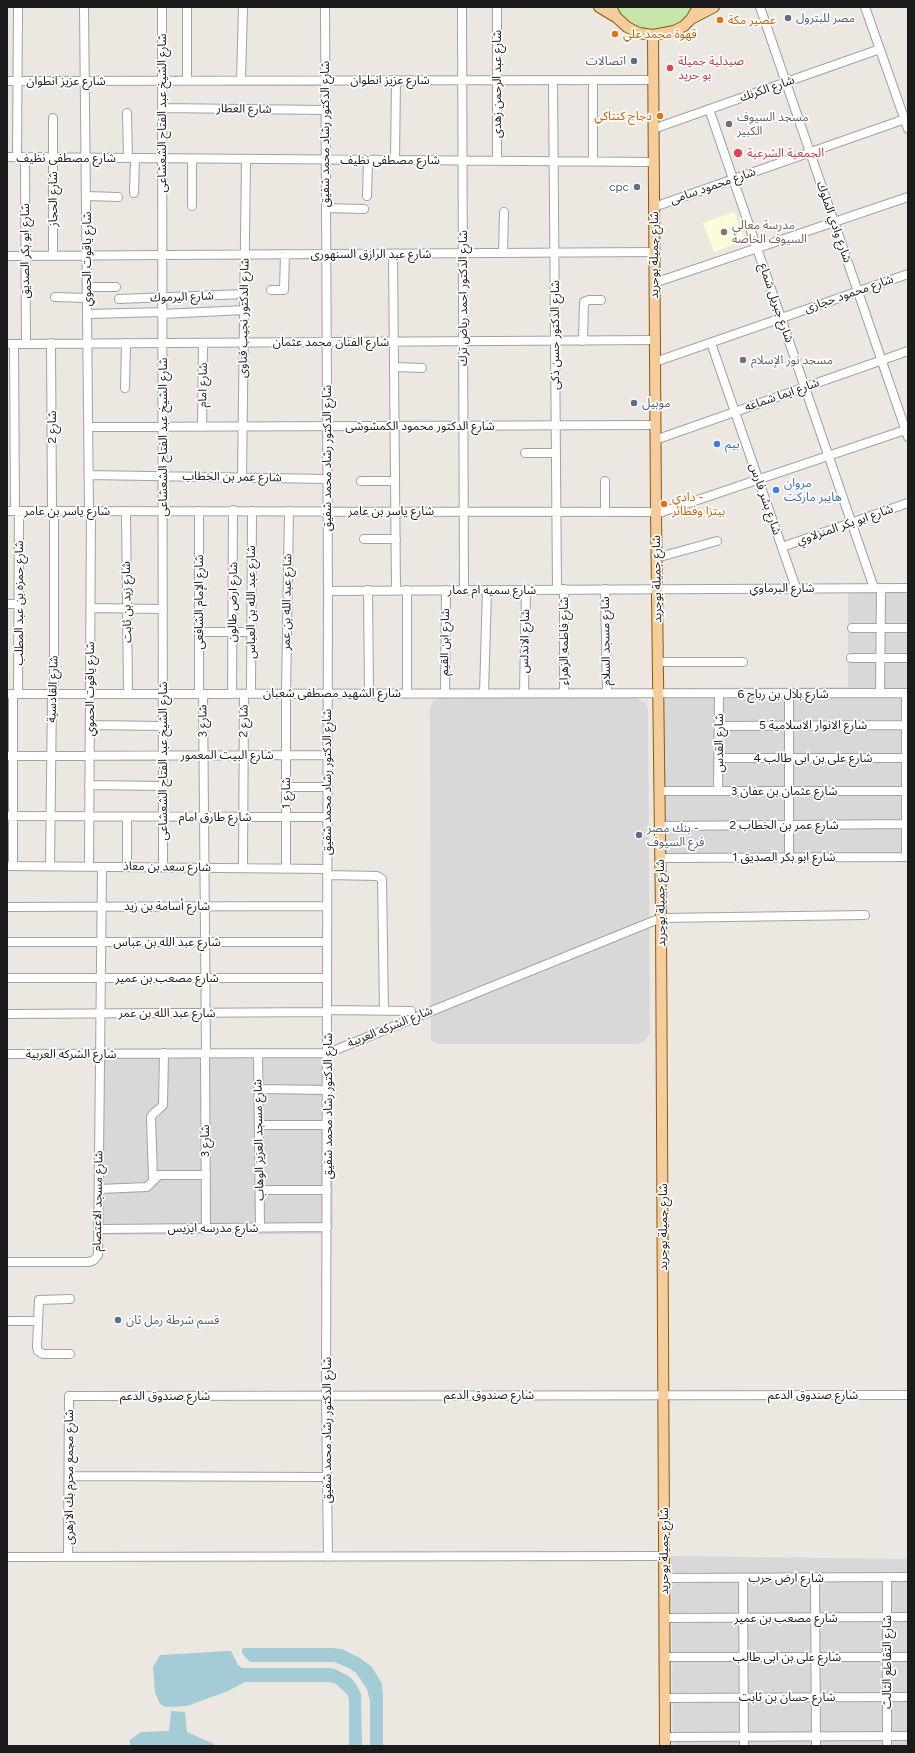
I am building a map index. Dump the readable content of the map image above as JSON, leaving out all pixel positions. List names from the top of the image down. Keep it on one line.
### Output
{"streets":{"main road":["شارع جميلة بوحريد"],"street":["شارع عزيز انطوان","شارع عبد الرحمن زهدى","شارع الكرنك","شارع العطار","شارع الشيخ عبد الفتاح الشعشاعى","شارع الدكتور رشاد محمد شفيق","شارع مصطفى نظيف","شارع محمود سامى","شارع الحجاز","شارع وادي الملوك","شارع ابو بكر الصديق","شارع عبد الرازق السنهورى","شارع ياقوت الحموي","شارع محمود حجازى","شارع اليرموك","شارع الدكتور احمد رياض ترك","شارع جبريل شماع","شارع الدكتور نجيب قناوى","شارع الدكتور حسن ذكى","شارع الفنان محمد عثمان","شارع امام","شارع ايما شماعه","شارع الدكتور محمود الكمشوشى","شارع 2","شارع عمر بن الخطاب","شارع بشر فارس","شارع ياسر بن عامر","شارع ابو بكر المنزلاوي","شارع البرماوي","شارع سميه ام عمار","شارع زيد بن ثابت","شارع الإمام الشافعى","شارع ارض طالون","شارع عبد الله بن العباس","شارع عبد الله بن عمر","شارع حمزه بن عبد المطلب","شارع الاندلس","شارع فاطمه الزهراء","شارع مسجد السلام","شارع ابن القيم","شارع القادسية","شارع الشهيد مصطفى شعبان","شارع بلال بن رباح 6","شارع 3","شارع الانوار الاسلامية 5","شارع القدس","شارع البيت المعمور","شارع على بن ابى طالب 4","شارع عثمان بن عفان 3","شارع 1","شارع طارق امام","شارع عمر بن الخطاب 2","شارع ابو بكر الصديق 1","شارع سعد بن معاذ","شارع أسامة بن زيد","شارع عبد الله بن عباس","شارع مصعب بن عمير","شارع الشركه العربية","شارع مسجد العزيز الوهاب","شارع مسجد الاعتصام","شارع مدرسه ايزيس","شارع صندوق الدعم","شارع مجمع محرم بك الازهرى","شارع ارض حرب","شارع على بن ابى طالب","شارع التقاطع الثالث","شارع حسان بن ثابت"]},"crossings":[["شارع عزيز انطوان","شارع عبد الرحمن زهدى"],["شارع عزيز انطوان","شارع الشيخ عبد الفتاح الشعشاعى"],["شارع عزيز انطوان","شارع الدكتور رشاد محمد شفيق"],["شارع عزيز انطوان","شارع ابو بكر الصديق"],["شارع عزيز انطوان","شارع جميلة بوحريد"],["شارع عزيز انطوان","شارع ياقوت الحموي"],["شارع عزيز انطوان","شارع الدكتور احمد رياض ترك"],["شارع عزيز انطوان","شارع الدكتور حسن ذكى"],["شارع عبد الرحمن زهدى","شارع مصطفى نظيف"],["شارع الكرنك","شارع وادي الملوك"],["شارع الكرنك","شارع جميلة بوحريد"],["شارع الكرنك","شارع جبريل شماع"],["شارع العطار","شارع الشيخ عبد الفتاح الشعشاعى"],["شارع العطار","شارع الدكتور رشاد محمد شفيق"],["شارع الشيخ عبد الفتاح الشعشاعى","شارع مصطفى نظيف"],["شارع الشيخ عبد الفتاح الشعشاعى","شارع عبد الرازق السنهورى"],["شارع الشيخ عبد الفتاح الشعشاعى","شارع اليرموك"],["شارع الشيخ عبد الفتاح الشعشاعى","شارع الفنان محمد عثمان"],["شارع الشيخ عبد الفتاح الشعشاعى","شارع الدكتور محمود الكمشوشى"],["شارع الشيخ عبد الفتاح الشعشاعى","شارع عمر بن الخطاب"],["شارع الشيخ عبد الفتاح الشعشاعى","شارع ياسر بن عامر"],["شارع الشيخ عبد الفتاح الشعشاعى","شارع الشهيد مصطفى شعبان"],["شارع الشيخ عبد الفتاح الشعشاعى","شارع البيت المعمور"],["شارع الشيخ عبد الفتاح الشعشاعى","شارع طارق امام"],["شارع الشيخ عبد الفتاح الشعشاعى","شارع سعد بن معاذ"],["شارع الدكتور رشاد محمد شفيق","شارع مصطفى نظيف"],["شارع الدكتور رشاد محمد شفيق","شارع عبد الرازق السنهورى"],["شارع الدكتور رشاد محمد شفيق","شارع الفنان محمد عثمان"],["شارع الدكتور رشاد محمد شفيق","شارع الدكتور محمود الكمشوشى"],["شارع الدكتور رشاد محمد شفيق","شارع عمر بن الخطاب"],["شارع الدكتور رشاد محمد شفيق","شارع ياسر بن عامر"],["شارع الدكتور رشاد محمد شفيق","شارع سميه ام عمار"],["شارع الدكتور رشاد محمد شفيق","شارع عبد الله بن عمر"],["شارع الدكتور رشاد محمد شفيق","شارع الشهيد مصطفى شعبان"],["شارع الدكتور رشاد محمد شفيق","شارع البيت المعمور"],["شارع الدكتور رشاد محمد شفيق","شارع طارق امام"],["شارع الدكتور رشاد محمد شفيق","شارع سعد بن معاذ"],["شارع الدكتور رشاد محمد شفيق","شارع أسامة بن زيد"],["شارع الدكتور رشاد محمد شفيق","شارع عبد الله بن عباس"],["شارع الدكتور رشاد محمد شفيق","شارع مصعب بن عمير"],["شارع الدكتور رشاد محمد شفيق","شارع الشركه العربية"],["شارع الدكتور رشاد محمد شفيق","شارع مدرسه ايزيس"],["شارع الدكتور رشاد محمد شفيق","شارع صندوق الدعم"],["شارع مصطفى نظيف","شارع الحجاز"],["شارع مصطفى نظيف","شارع ابو بكر الصديق"],["شارع مصطفى نظيف","شارع جميلة بوحريد"],["شارع مصطفى نظيف","شارع ياقوت الحموي"],["شارع مصطفى نظيف","شارع الدكتور احمد رياض ترك"],["شارع مصطفى نظيف","شارع الدكتور نجيب قناوى"],["شارع مصطفى نظيف","شارع الدكتور حسن ذكى"],["شارع محمود سامى","شارع وادي الملوك"],["شارع محمود سامى","شارع جميلة بوحريد"],["شارع محمود سامى","شارع جبريل شماع"],["شارع الحجاز","شارع عبد الرازق السنهورى"],["شارع وادي الملوك","شارع محمود حجازى"],["شارع وادي الملوك","شارع ايما شماعه"],["شارع وادي الملوك","شارع ياسر بن عامر"],["شارع ابو بكر الصديق","شارع عبد الرازق السنهورى"],["شارع ابو بكر الصديق","شارع الفنان محمد عثمان"],["شارع عبد الرازق السنهورى","شارع جميلة بوحريد"],["شارع عبد الرازق السنهورى","شارع ياقوت الحموي"],["شارع عبد الرازق السنهورى","شارع الدكتور احمد رياض ترك"],["شارع عبد الرازق السنهورى","شارع الدكتور نجيب قناوى"],["شارع عبد الرازق السنهورى","شارع الدكتور حسن ذكى"],["شارع جميلة بوحريد","شارع محمود حجازى"],["شارع جميلة بوحريد","شارع الفنان محمد عثمان"],["شارع جميلة بوحريد","شارع ايما شماعه"],["شارع جميلة بوحريد","شارع الدكتور محمود الكمشوشى"],["شارع جميلة بوحريد","شارع ياسر بن عامر"],["شارع جميلة بوحريد","شارع البرماوي"],["شارع جميلة بوحريد","شارع سميه ام عمار"],["شارع جميلة بوحريد","شارع الشهيد مصطفى شعبان"],["شارع جميلة بوحريد","شارع بلال بن رباح 6"],["شارع جميلة بوحريد","شارع عثمان بن عفان 3"],["شارع جميلة بوحريد","شارع عمر بن الخطاب 2"],["شارع جميلة بوحريد","شارع ابو بكر الصديق 1"],["شارع جميلة بوحريد","شارع مصعب بن عمير"],["شارع جميلة بوحريد","شارع الشركه العربية"],["شارع جميلة بوحريد","شارع صندوق الدعم"],["شارع جميلة بوحريد","شارع ارض حرب"],["شارع جميلة بوحريد","شارع على بن ابى طالب"],["شارع جميلة بوحريد","شارع حسان بن ثابت"],["شارع ياقوت الحموي","شارع الفنان محمد عثمان"],["شارع ياقوت الحموي","شارع الدكتور محمود الكمشوشى"],["شارع ياقوت الحموي","شارع عمر بن الخطاب"],["شارع ياقوت الحموي","شارع ياسر بن عامر"],["شارع ياقوت الحموي","شارع الشهيد مصطفى شعبان"],["شارع ياقوت الحموي","شارع البيت المعمور"],["شارع ياقوت الحموي","شارع طارق امام"],["شارع ياقوت الحموي","شارع سعد بن معاذ"],["شارع محمود حجازى","شارع جبريل شماع"],["شارع محمود حجازى","شارع بشر فارس"],["شارع اليرموك","شارع الدكتور نجيب قناوى"],["شارع الدكتور احمد رياض ترك","شارع الفنان محمد عثمان"],["شارع الدكتور احمد رياض ترك","شارع الدكتور محمود الكمشوشى"],["شارع الدكتور احمد رياض ترك","شارع ياسر بن عامر"],["شارع الدكتور احمد رياض ترك","شارع سميه ام عمار"],["شارع جبريل شماع","شارع ايما شماعه"],["شارع جبريل شماع","شارع ياسر بن عامر"],["شارع جبريل شماع","شارع ابو بكر المنزلاوي"],["شارع جبريل شماع","شارع البرماوي"],["شارع جبريل شماع","شارع بلال بن رباح 6"],["شارع الدكتور نجيب قناوى","شارع الفنان محمد عثمان"],["شارع الدكتور نجيب قناوى","شارع الدكتور محمود الكمشوشى"],["شارع الدكتور نجيب قناوى","شارع عمر بن الخطاب"],["شارع الدكتور حسن ذكى","شارع الفنان محمد عثمان"],["شارع الدكتور حسن ذكى","شارع الدكتور محمود الكمشوشى"],["شارع الدكتور حسن ذكى","شارع ياسر بن عامر"],["شارع الدكتور حسن ذكى","شارع سميه ام عمار"],["شارع الدكتور حسن ذكى","شارع فاطمه الزهراء"],["شارع الفنان محمد عثمان","شارع امام"],["شارع الفنان محمد عثمان","شارع 2"],["شارع امام","شارع الدكتور محمود الكمشوشى"],["شارع ايما شماعه","شارع بشر فارس"],["شارع 2","شارع ياسر بن عامر"],["شارع 2","شارع عبد الله بن العباس"],["شارع 2","شارع القادسية"],["شارع 2","شارع الشهيد مصطفى شعبان"],["شارع 2","شارع البيت المعمور"],["شارع 2","شارع طارق امام"],["شارع 2","شارع سعد بن معاذ"],["شارع بشر فارس","شارع ياسر بن عامر"],["شارع بشر فارس","شارع ابو بكر المنزلاوي"],["شارع بشر فارس","شارع البرماوي"],["شارع ياسر بن عامر","شارع زيد بن ثابت"],["شارع ياسر بن عامر","شارع الإمام الشافعى"],["شارع ياسر بن عامر","شارع ارض طالون"],["شارع ياسر بن عامر","شارع عبد الله بن العباس"],["شارع ياسر بن عامر","شارع عبد الله بن عمر"],["شارع ياسر بن عامر","شارع حمزه بن عبد المطلب"],["شارع ياسر بن عامر","شارع القادسية"],["شارع البرماوي","شارع سميه ام عمار"],["شارع سميه ام عمار","شارع الاندلس"],["شارع سميه ام عمار","شارع فاطمه الزهراء"],["شارع سميه ام عمار","شارع مسجد السلام"],["شارع سميه ام عمار","شارع ابن القيم"],["شارع زيد بن ثابت","شارع الشهيد مصطفى شعبان"],["شارع الإمام الشافعى","شارع الشهيد مصطفى شعبان"],["شارع الإمام الشافعى","شارع 3"],["شارع ارض طالون","شارع الشهيد مصطفى شعبان"],["شارع عبد الله بن العباس","شارع الشهيد مصطفى شعبان"],["شارع عبد الله بن عمر","شارع الشهيد مصطفى شعبان"],["شارع عبد الله بن عمر","شارع 3"],["شارع عبد الله بن عمر","شارع 1"],["شارع عبد الله بن عمر","شارع سعد بن معاذ"],["شارع عبد الله بن عمر","شارع مسجد الاعتصام"],["شارع حمزه بن عبد المطلب","شارع الشهيد مصطفى شعبان"],["شارع حمزه بن عبد المطلب","شارع البيت المعمور"],["شارع حمزه بن عبد المطلب","شارع طارق امام"],["شارع حمزه بن عبد المطلب","شارع سعد بن معاذ"],["شارع الاندلس","شارع الشهيد مصطفى شعبان"],["شارع فاطمه الزهراء","شارع الشهيد مصطفى شعبان"],["شارع مسجد السلام","شارع الشهيد مصطفى شعبان"],["شارع ابن القيم","شارع الشهيد مصطفى شعبان"],["شارع القادسية","شارع الشهيد مصطفى شعبان"],["شارع القادسية","شارع البيت المعمور"],["شارع القادسية","شارع طارق امام"],["شارع القادسية","شارع سعد بن معاذ"],["شارع الشهيد مصطفى شعبان","شارع بلال بن رباح 6"],["شارع الشهيد مصطفى شعبان","شارع 3"],["شارع الشهيد مصطفى شعبان","شارع 1"],["شارع بلال بن رباح 6","شارع القدس"],["شارع 3","شارع البيت المعمور"],["شارع 3","شارع طارق امام"],["شارع 3","شارع سعد بن معاذ"],["شارع 3","شارع أسامة بن زيد"],["شارع 3","شارع عبد الله بن عباس"],["شارع 3","شارع مصعب بن عمير"],["شارع 3","شارع الشركه العربية"],["شارع 3","شارع مدرسه ايزيس"],["شارع الانوار الاسلامية 5","شارع القدس"],["شارع القدس","شارع على بن ابى طالب 4"],["شارع القدس","شارع عثمان بن عفان 3"],["شارع البيت المعمور","شارع 1"],["شارع 1","شارع طارق امام"],["شارع 1","شارع سعد بن معاذ"],["شارع سعد بن معاذ","شارع مسجد الاعتصام"],["شارع أسامة بن زيد","شارع مسجد الاعتصام"],["شارع عبد الله بن عباس","شارع مسجد الاعتصام"],["شارع مصعب بن عمير","شارع مسجد الاعتصام"],["شارع مصعب بن عمير","شارع التقاطع الثالث"],["شارع الشركه العربية","شارع مسجد العزيز الوهاب"],["شارع الشركه العربية","شارع مسجد الاعتصام"],["شارع مسجد العزيز الوهاب","شارع مدرسه ايزيس"],["شارع مسجد الاعتصام","شارع مدرسه ايزيس"],["شارع صندوق الدعم","شارع مجمع محرم بك الازهرى"],["شارع ارض حرب","شارع التقاطع الثالث"],["شارع على بن ابى طالب","شارع التقاطع الثالث"],["شارع التقاطع الثالث","شارع حسان بن ثابت"]],"places":["مصر للبترول","عصير مكة","قهوة محمد علي","اتصالات","صيدلية جميلة بو حريد","دجاج كنتاكي","مسجد السيوف الكبير","الجمعية الشرعية","cpc","مدرسة معالي السيوف الخاصة","مسجد نور الإسلام","موبيل","بيم","مروان هايبر ماركت","دادي - بيتزا وفطائر","بنك مصر - فرع السيوف","قسم شرطة رمل ثان"]}
